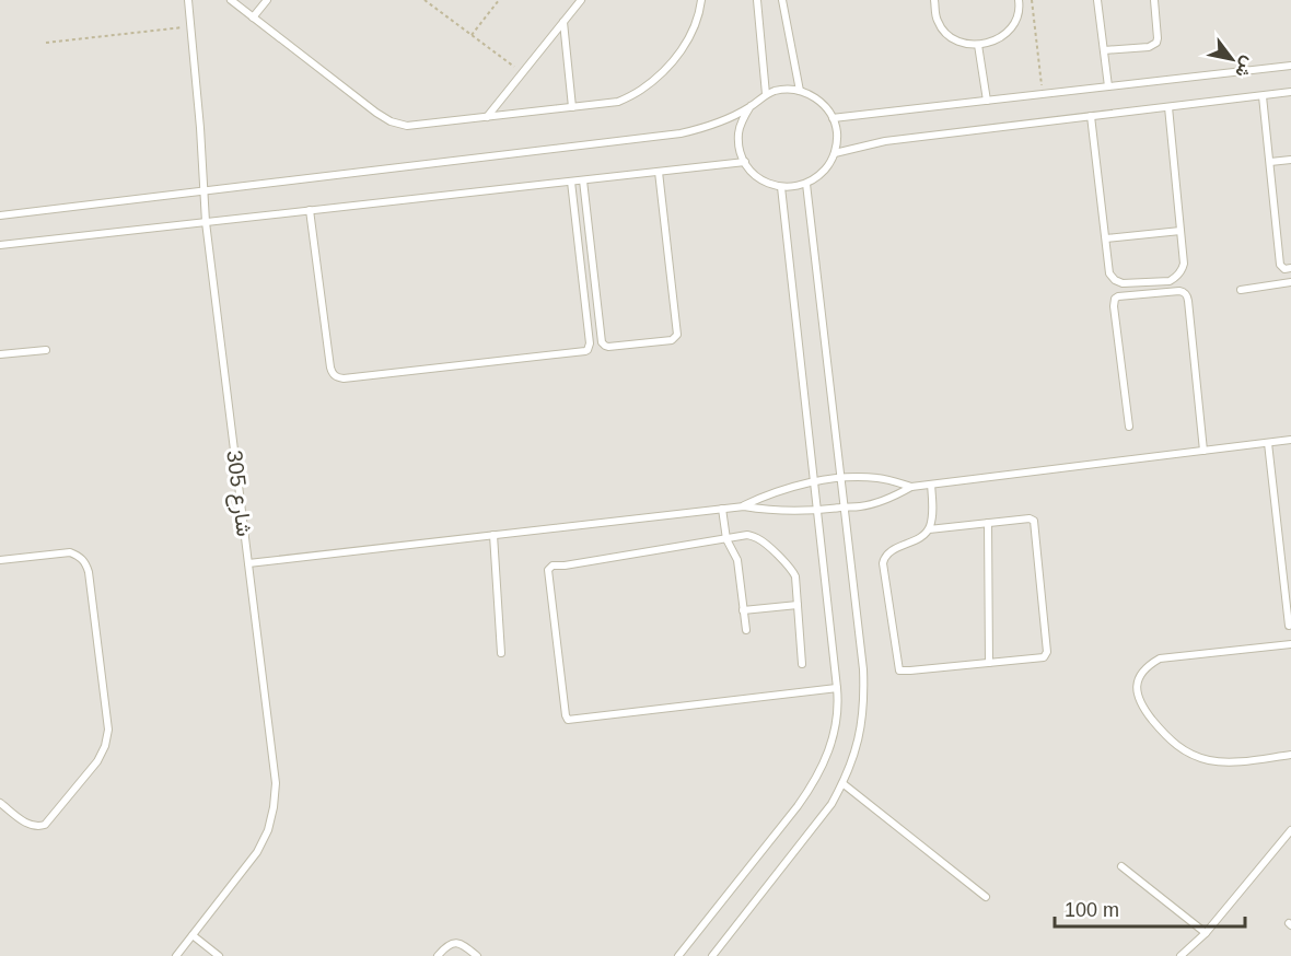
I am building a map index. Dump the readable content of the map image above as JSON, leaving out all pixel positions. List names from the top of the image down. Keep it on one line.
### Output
{"streets":{"lane":["شارع 305"]},"scale_bar":"100 m","north":"bottom right"}
